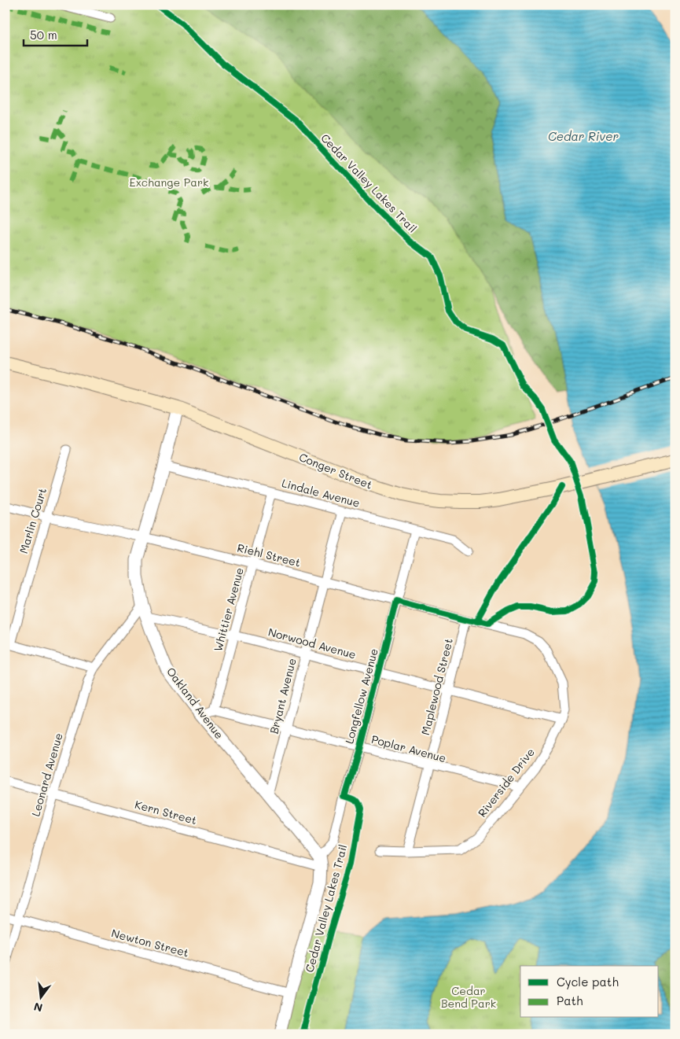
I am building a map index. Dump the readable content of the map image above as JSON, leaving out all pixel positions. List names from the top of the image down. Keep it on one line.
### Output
{"streets":{"main road":["Conger Street"],"street":["Lindale Avenue","Marlin Court","Riehl Street","Whittier Avenue","Norwood Avenue","Maplewood Street","Bryant Avenue","Longfellow Avenue","Oakland Avenue","Poplar Avenue","Leonard Avenue","Riverside Drive","Kern Street","Newton Street"],"cycle path":["Cedar Valley Lakes Trail"]},"crossings":[["Conger Street","Oakland Avenue"],["Lindale Avenue","Whittier Avenue"],["Lindale Avenue","Bryant Avenue"],["Lindale Avenue","Longfellow Avenue"],["Lindale Avenue","Oakland Avenue"],["Marlin Court","Riehl Street"],["Riehl Street","Whittier Avenue"],["Riehl Street","Maplewood Street"],["Riehl Street","Bryant Avenue"],["Riehl Street","Longfellow Avenue"],["Riehl Street","Oakland Avenue"],["Riehl Street","Riverside Drive"],["Whittier Avenue","Norwood Avenue"],["Whittier Avenue","Poplar Avenue"],["Norwood Avenue","Maplewood Street"],["Norwood Avenue","Bryant Avenue"],["Norwood Avenue","Longfellow Avenue"],["Norwood Avenue","Oakland Avenue"],["Norwood Avenue","Riverside Drive"],["Maplewood Street","Poplar Avenue"],["Maplewood Street","Riverside Drive"],["Bryant Avenue","Oakland Avenue"],["Bryant Avenue","Poplar Avenue"],["Longfellow Avenue","Oakland Avenue"],["Longfellow Avenue","Poplar Avenue"],["Longfellow Avenue","Kern Street"],["Oakland Avenue","Leonard Avenue"],["Oakland Avenue","Kern Street"],["Poplar Avenue","Riverside Drive"],["Leonard Avenue","Kern Street"],["Leonard Avenue","Newton Street"]],"water":["Cedar River"],"parks":["Exchange Park","Cedar Bend Park"],"legend":["Cycle path","Path"],"scale_bar":"50 m","north":"bottom"}
